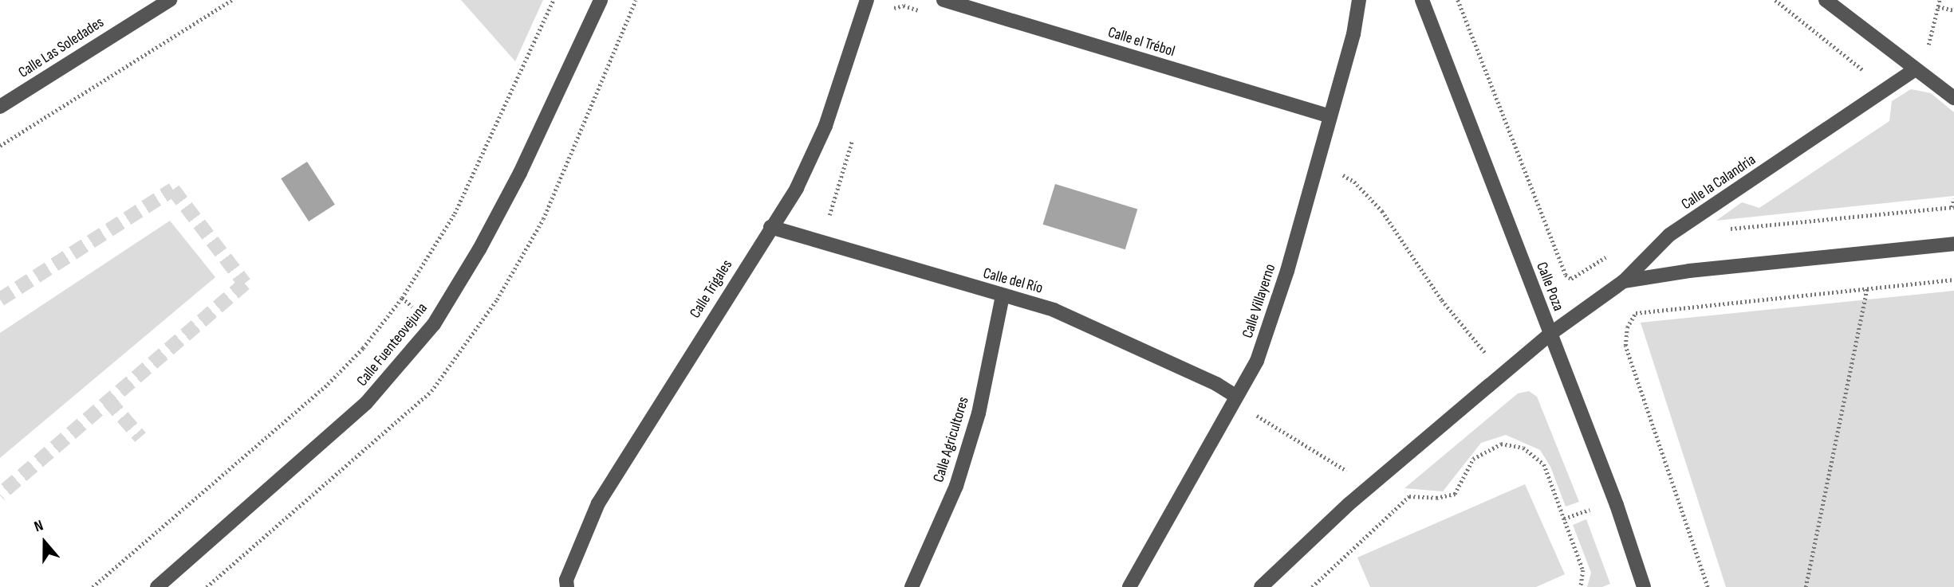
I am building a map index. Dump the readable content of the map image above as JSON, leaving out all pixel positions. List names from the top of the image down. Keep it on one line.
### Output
{"streets":{"street":["Calle el Trébol","Calle Las Soledades","Calle la Calandria","Calle del Río","Calle Poza","Calle Trigales","Calle Villayerno","Calle Fuenteovejuna","Calle Agricultores"]},"crossings":[["Calle el Trébol","Calle Villayerno"],["Calle la Calandria","Calle Poza"],["Calle del Río","Calle Trigales"],["Calle del Río","Calle Villayerno"],["Calle del Río","Calle Agricultores"]],"north":"top"}
